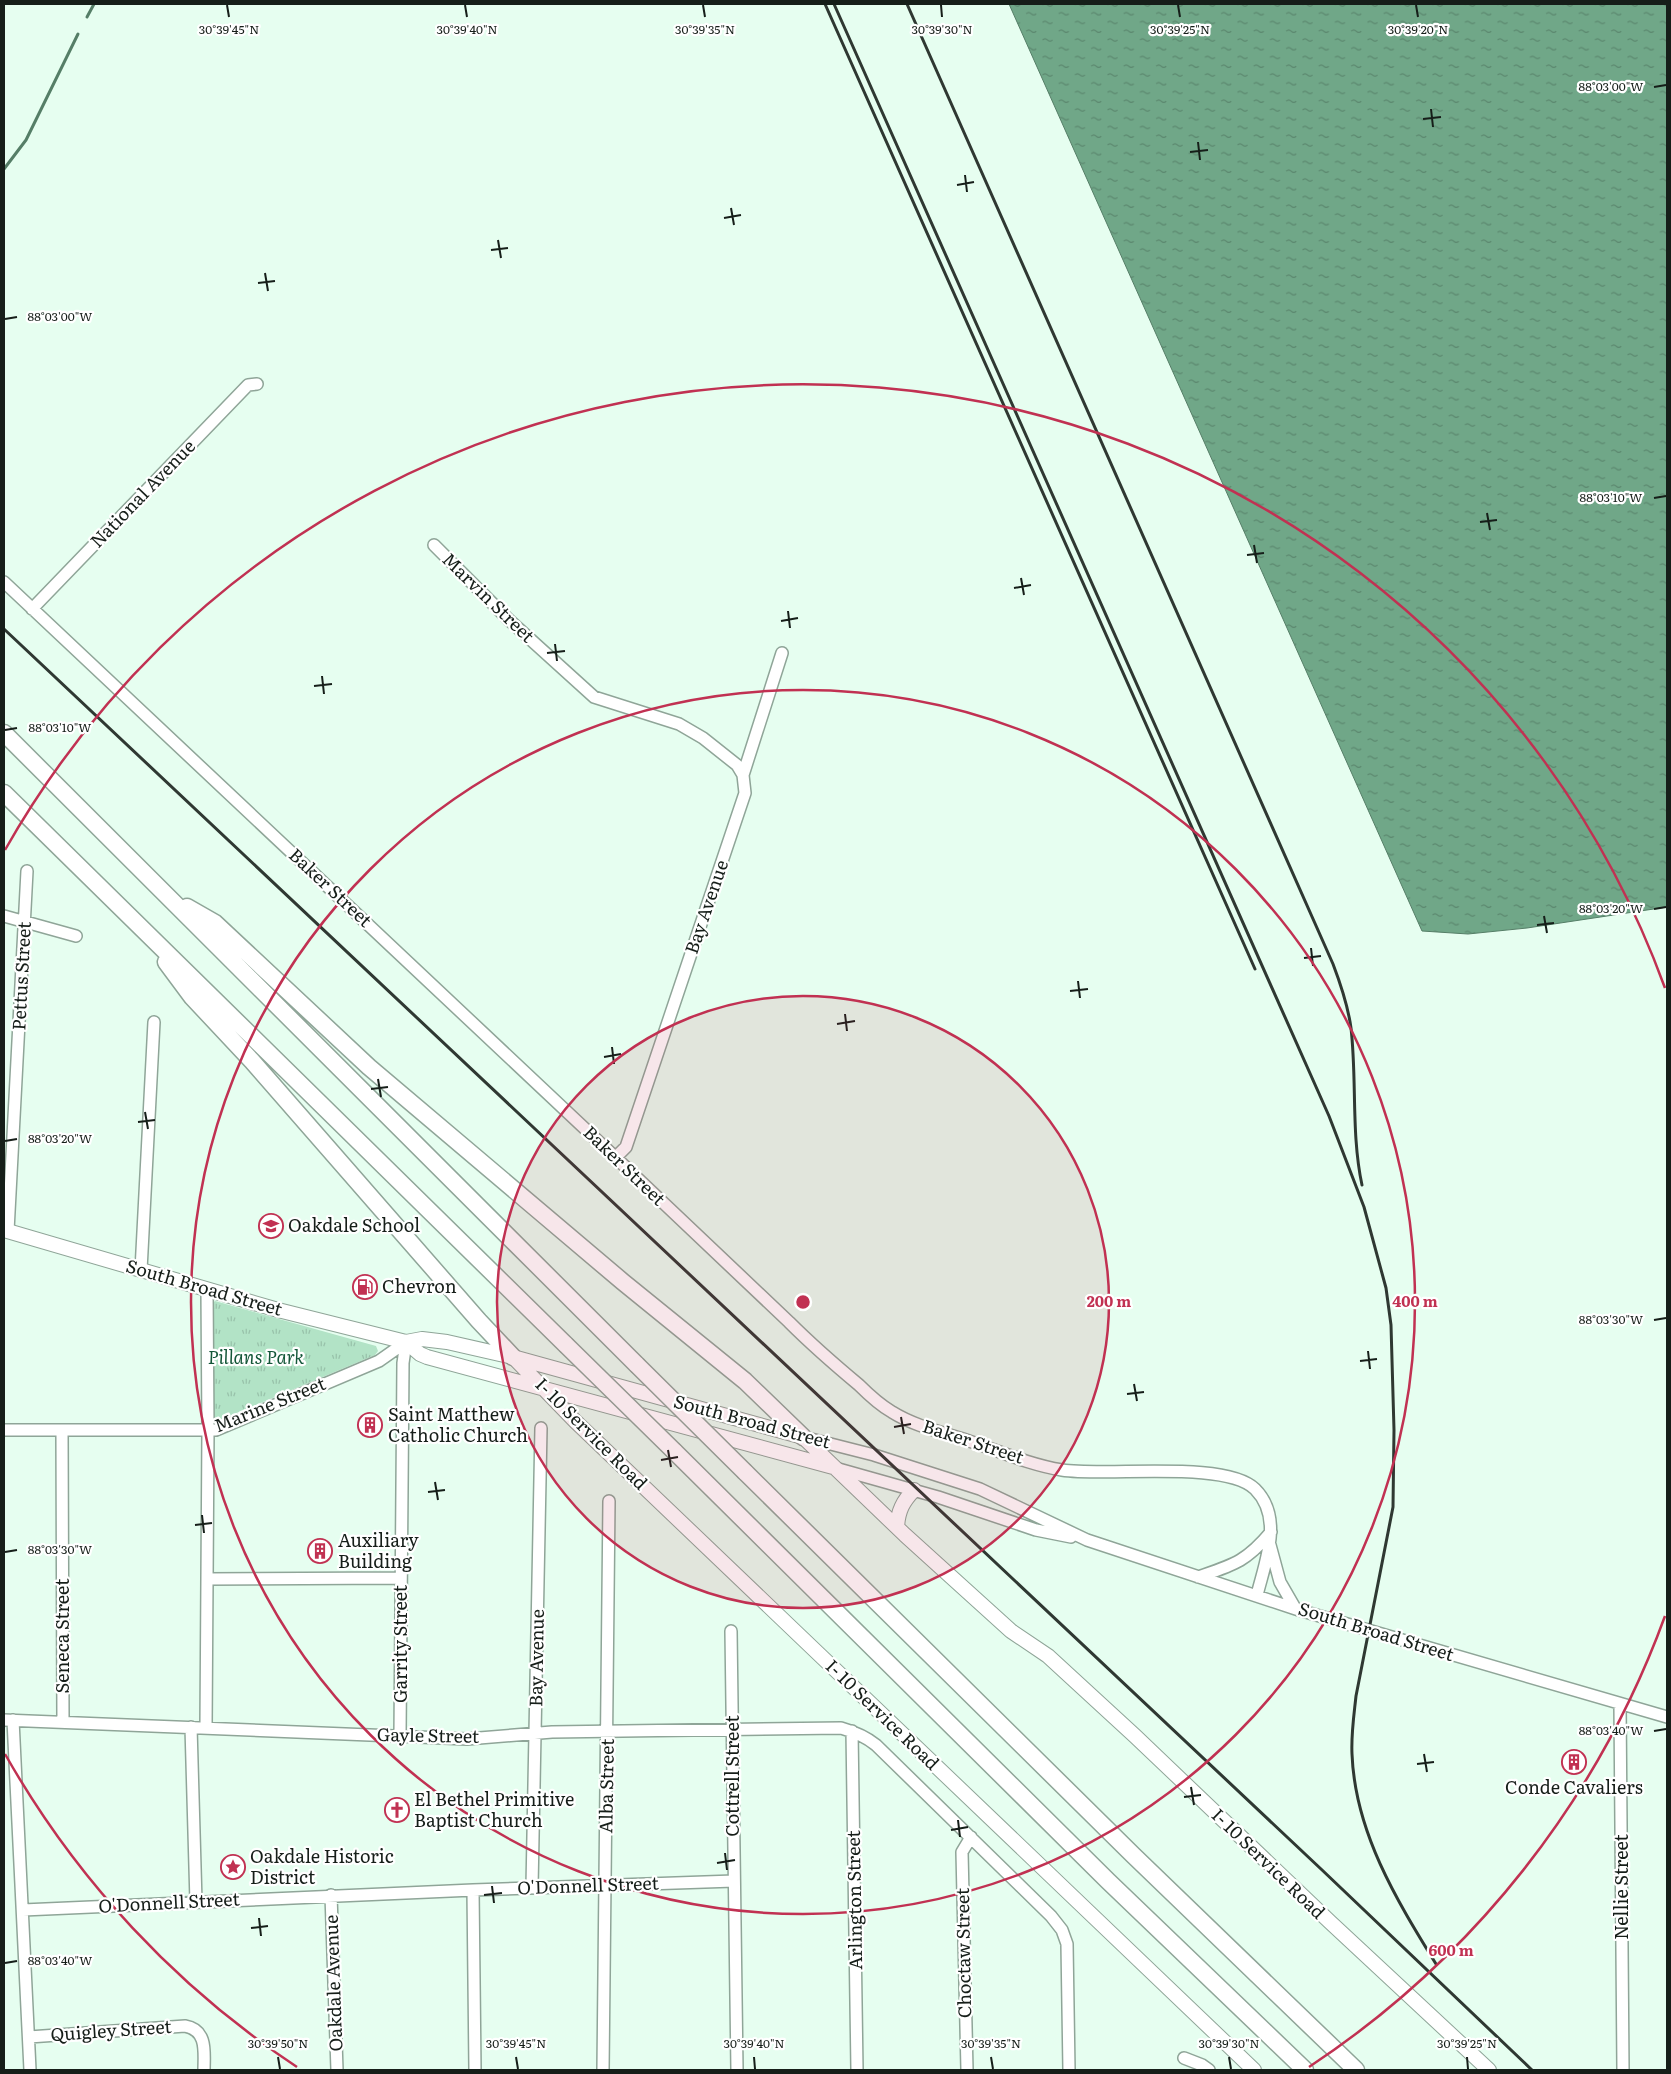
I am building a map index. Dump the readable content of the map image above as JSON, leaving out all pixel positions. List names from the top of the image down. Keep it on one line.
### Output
{"streets":{"main road":["South Broad Street","I- 10 Service Road"],"street":["National Avenue","Marvin Street","Baker Street","Bay Avenue","Pettus Street","Marine Street","Seneca Street","Garrity Street","Gayle Street","Cottrell Street","Alba Street","O'Donnell Street","Nellie Street","Arlington Street","Choctaw Street","Oakdale Avenue","Quigley Street"]},"crossings":[["National Avenue","Baker Street"],["Marvin Street","Bay Avenue"],["Baker Street","Bay Avenue"],["Baker Street","South Broad Street"],["Bay Avenue","Gayle Street"],["Bay Avenue","O'Donnell Street"],["Pettus Street","South Broad Street"],["South Broad Street","Marine Street"],["South Broad Street","I- 10 Service Road"],["South Broad Street","Garrity Street"],["South Broad Street","Nellie Street"],["Marine Street","Seneca Street"],["Marine Street","Garrity Street"],["Seneca Street","Gayle Street"],["Garrity Street","Gayle Street"],["Gayle Street","Cottrell Street"],["Gayle Street","Alba Street"],["Gayle Street","Arlington Street"],["Cottrell Street","O'Donnell Street"],["Alba Street","O'Donnell Street"],["O'Donnell Street","Oakdale Avenue"]],"parks":["Pillans Park"],"places":{"school or university":["Oakdale School"],"fuel station":["Chevron"],"building":["Saint Matthew Catholic Church","Auxiliary Building","Conde Cavaliers"],"church":["El Bethel Primitive Baptist Church"],"place":["Oakdale Historic District"]},"coordinates":["30°39'45\"N","30°39'40\"N","30°39'35\"N","30°39'30\"N","30°39'25\"N","30°39'20\"N","88°03'00\"W","88°03'10\"W","88°03'20\"W","88°03'30\"W","88°03'40\"W","30°39'50\"N"],"rings":["200 m","400 m","600 m"]}
